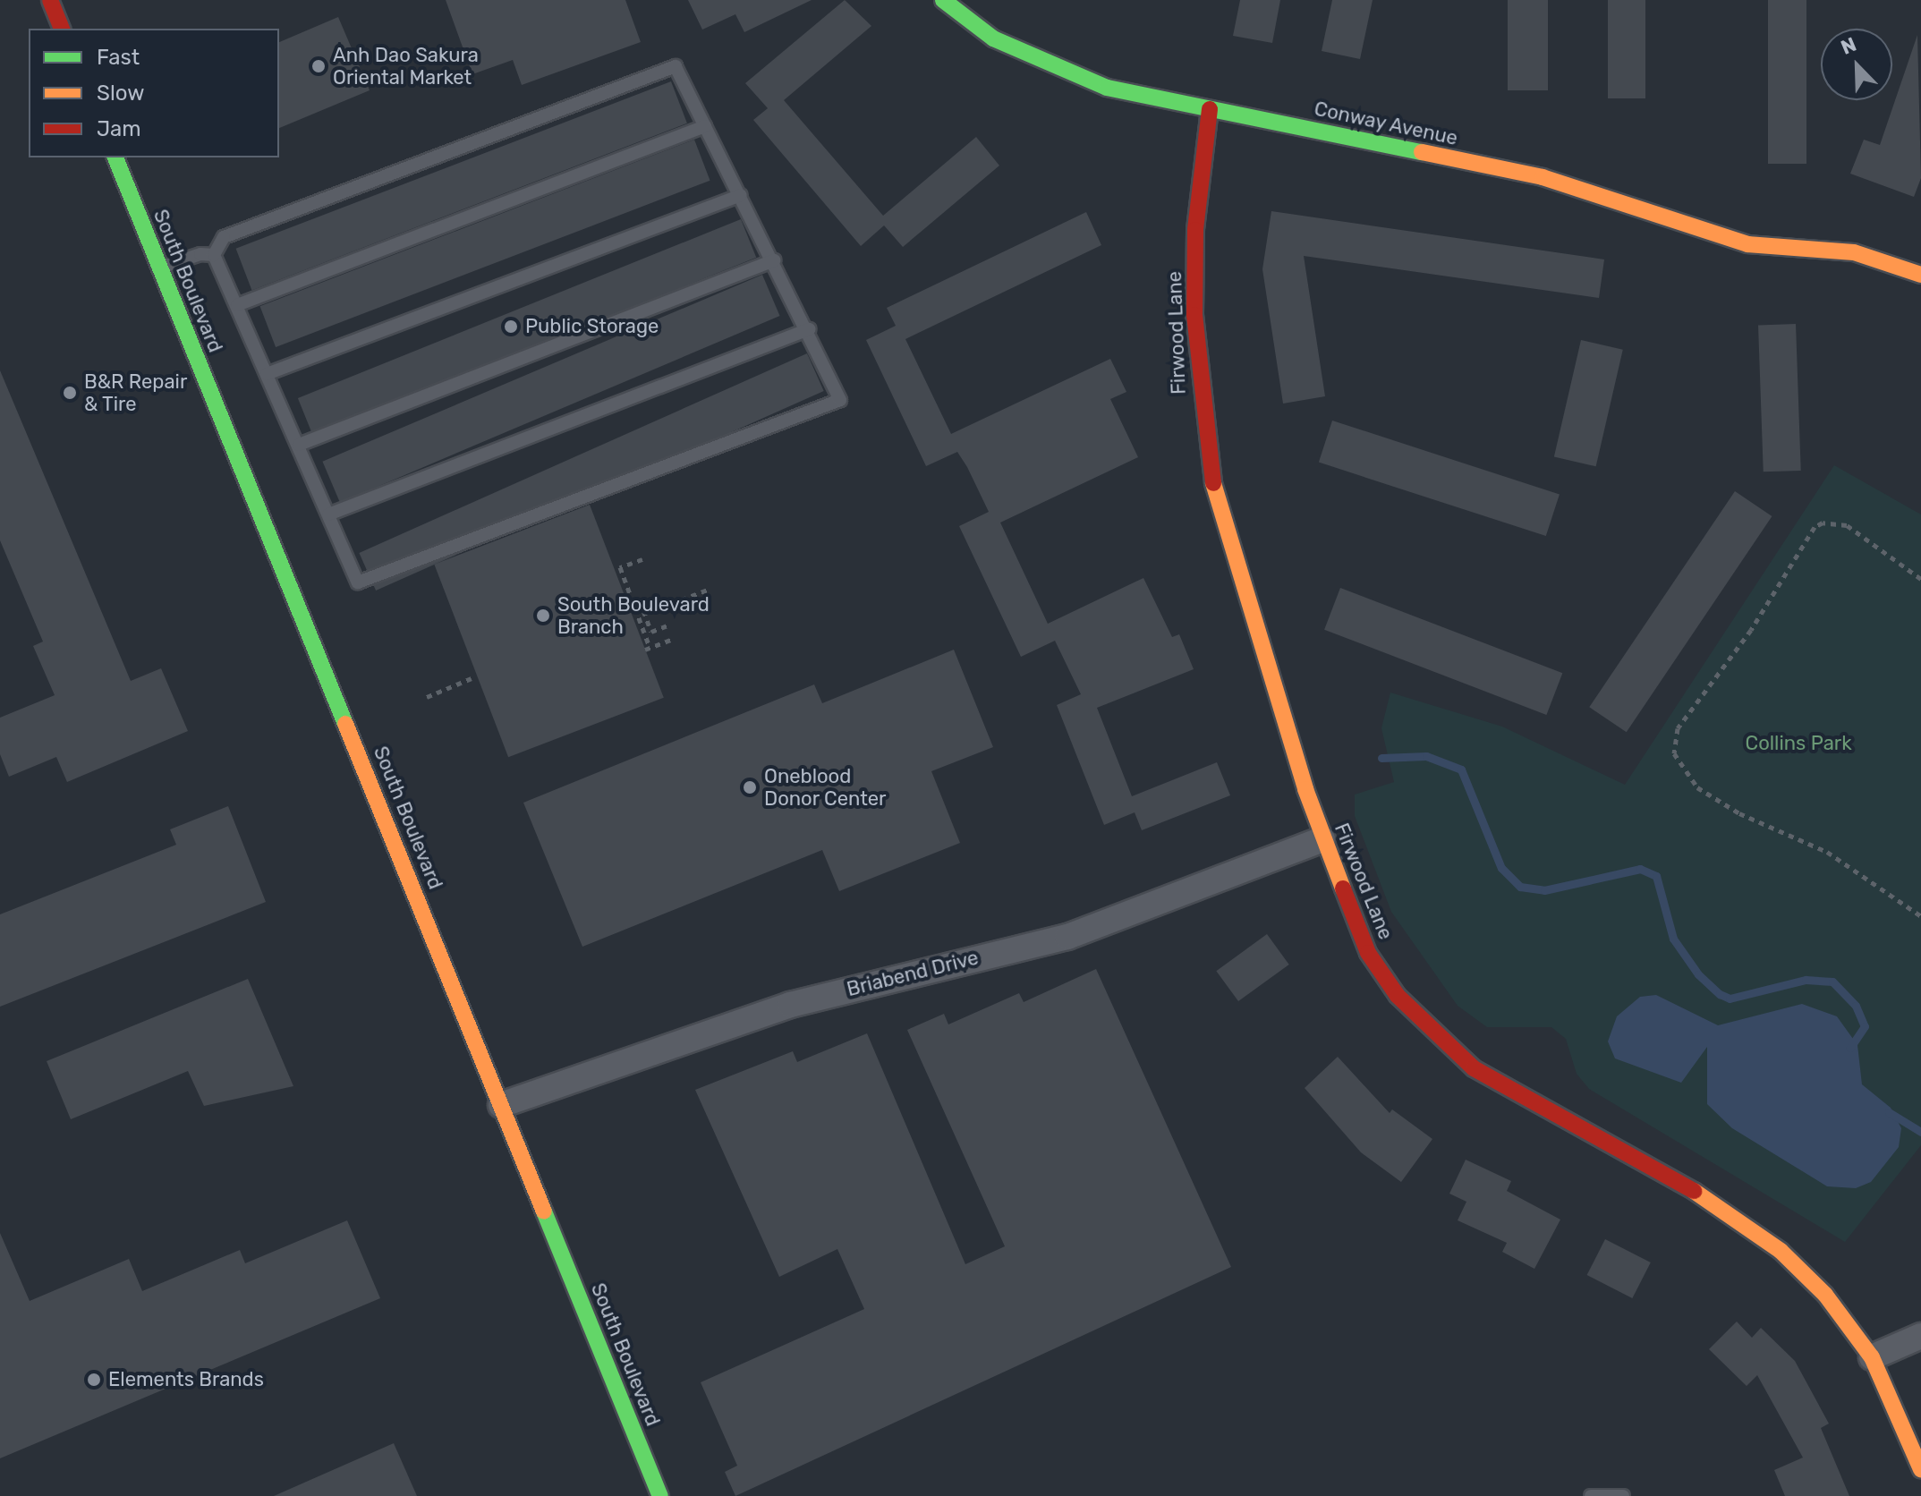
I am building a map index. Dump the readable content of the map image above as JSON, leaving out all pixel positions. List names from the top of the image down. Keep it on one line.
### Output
{"streets":{"street":["Conway Avenue","South Boulevard","Firwood Lane","Briabend Drive"]},"crossings":[["Conway Avenue","Firwood Lane"],["South Boulevard","Briabend Drive"],["Firwood Lane","Briabend Drive"]],"parks":["Collins Park"],"places":["Anh Dao Sakura Oriental Market","Public Storage","B&R Repair & Tire","South Boulevard Branch","Oneblood Donor Center","Elements Brands"],"legend":["Fast","Slow","Jam"],"north":"top left"}
